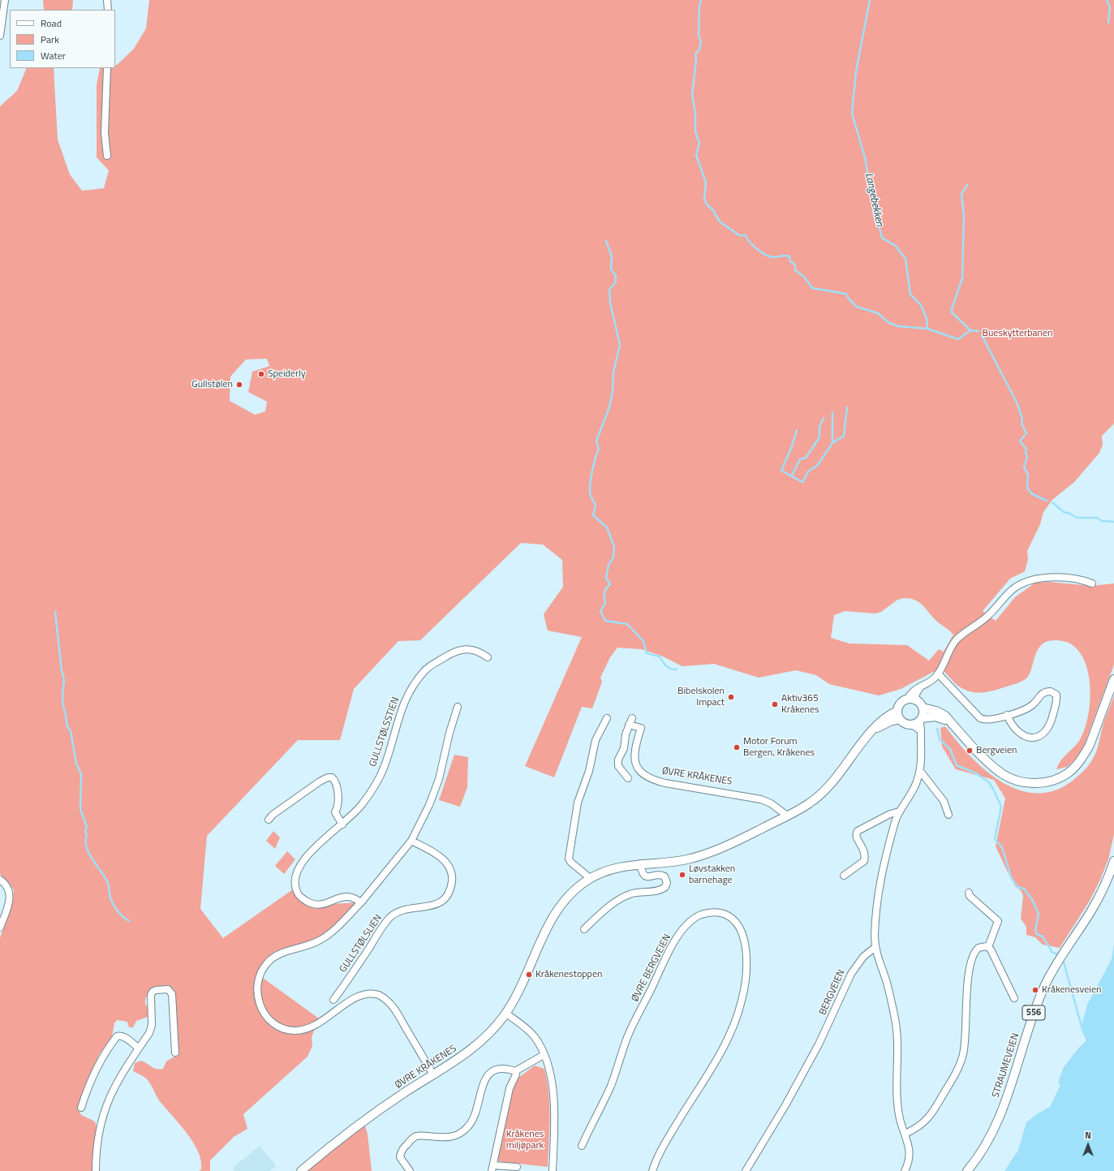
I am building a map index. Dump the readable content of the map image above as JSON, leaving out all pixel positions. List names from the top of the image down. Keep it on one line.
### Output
{"streets":{"main road":["ØVRE KRÅKENES","556","STRAUMEVEIEN"],"street":["GULLSTØLSSTIEN","GULLSTØLSLIEN","ØVRE BERGVEIEN","BERGVEIEN"]},"water":["Langebekken"],"parks":["Bueskytterbanen","Kråkenes miljøpark"],"places":["Speiderly","Gullstølen","Bibelskolen Impact","Aktiv365 Kråkenes","Motor Forum Bergen, Kråkenes","Bergveien","Løvstakken barnehage","Kråkenestoppen","Kråkenesveien"],"legend":["Road","Park","Water"],"north":"top"}
